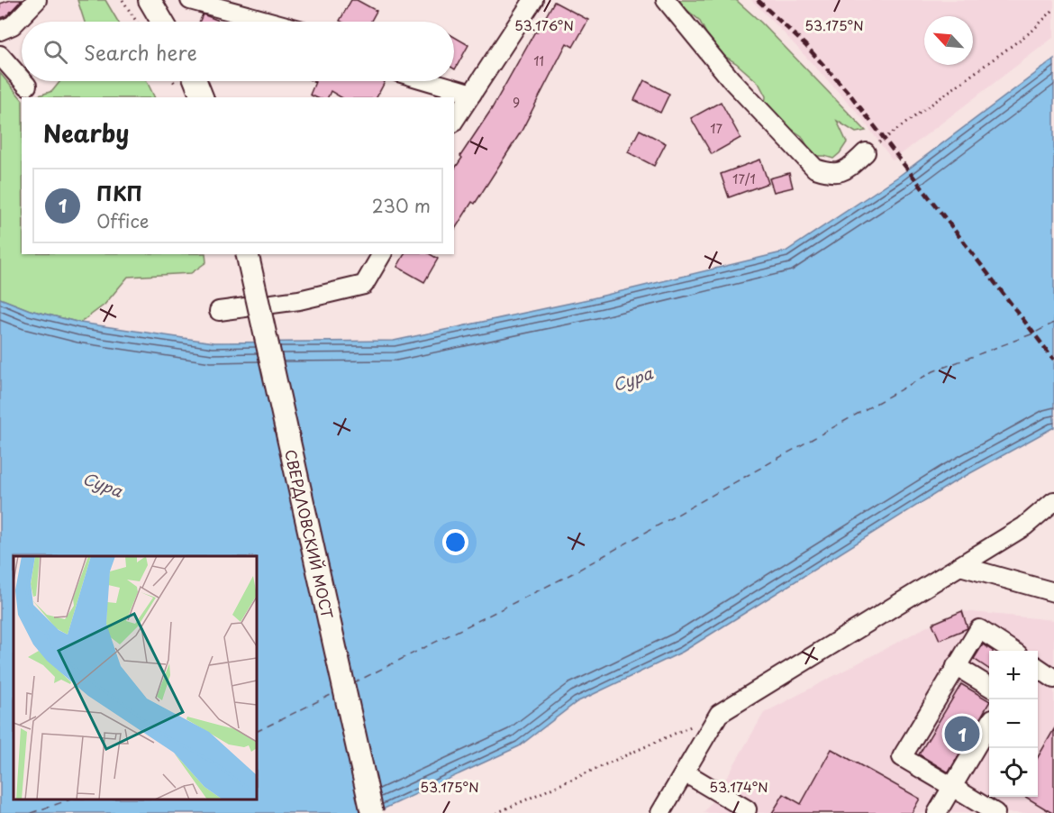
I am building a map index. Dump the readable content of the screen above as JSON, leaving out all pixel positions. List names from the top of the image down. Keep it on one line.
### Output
{"streets":{"main road":["СВЕРДЛОВСКИЙ МОСТ"]},"water":["Сура"],"house_numbers":["11","9","17","17/1"],"north":"top left","page":{"search":"Search here","heading":"Nearby","list":[{"mark":"1","name":"ПКП","note":"Office","value":"230 m"}],"map_buttons":["+","−"],"pins":"1"},"coordinates":["53.176°N","53.175°N","53.174°N"]}
